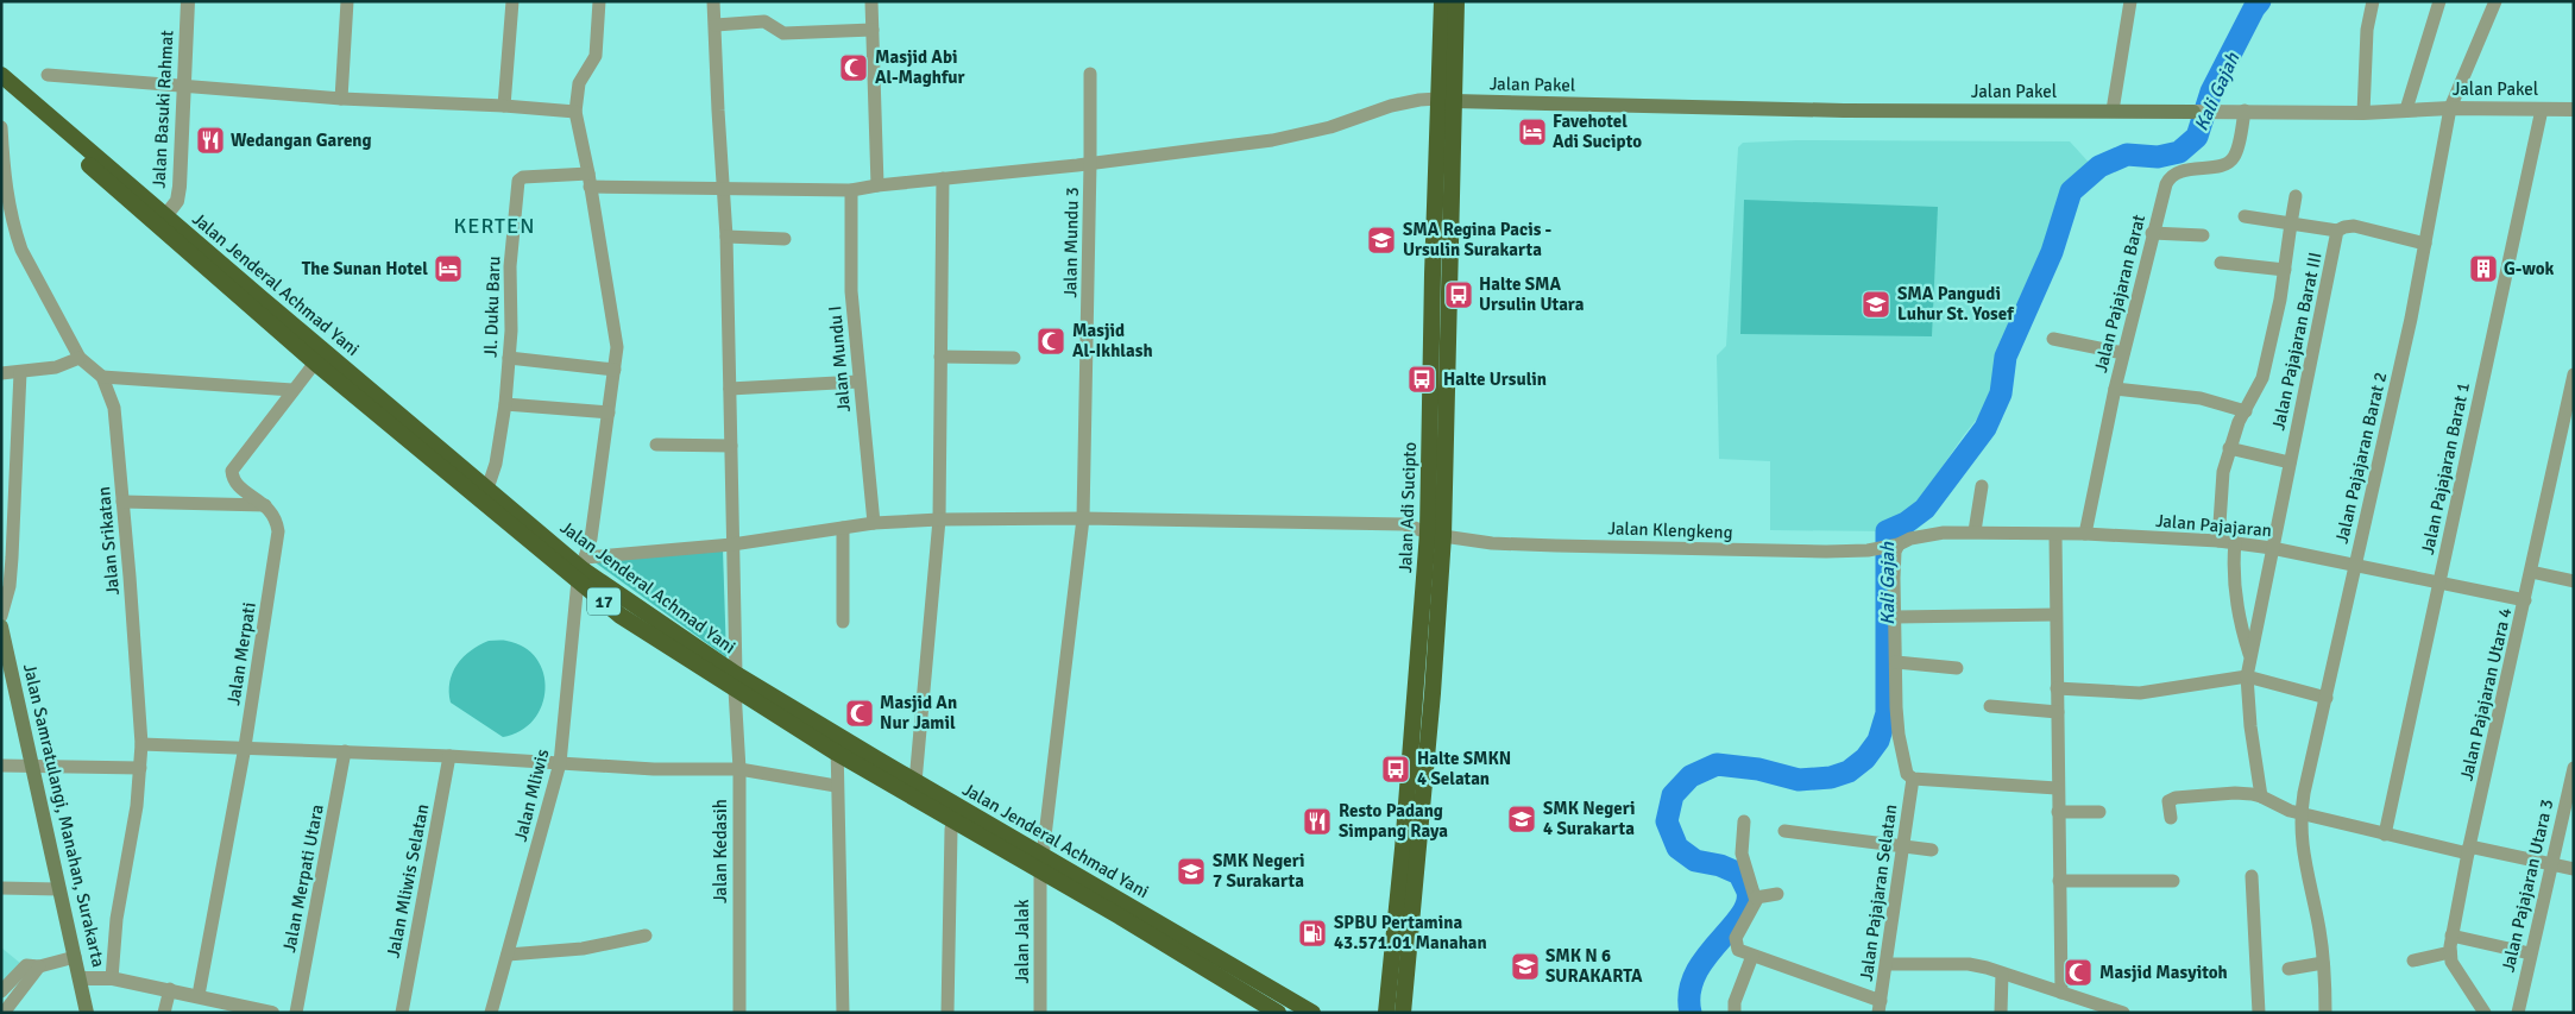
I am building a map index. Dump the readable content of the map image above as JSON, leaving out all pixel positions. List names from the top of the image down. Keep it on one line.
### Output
{"streets":{"highway":["Jalan Jenderal Achmad Yani","Jalan Adi Sucipto","17"],"main road":["Jalan Pakel","Jalan Samratulangi, Manahan, Surakarta"],"street":["Jalan Basuki Rahmat","Jalan Mundu 3","Jalan Pajajaran Barat","Jl. Duku Baru","Jalan Pajajaran Barat III","Jalan Mundu I","Jalan Pajajaran Barat 2","Jalan Pajajaran Barat 1","Jalan Pajajaran","Jalan Klengkeng","Jalan Srikatan","Jalan Merpati","Jalan Pajajaran Utara 4","Jalan Mliwis","Jalan Kedasih","Jalan Merpati Utara","Jalan Mliwis Selatan","Jalan Pajajaran Utara 3","Jalan Pajajaran Selatan","Jalan Jalak"]},"crossings":[["Jalan Pakel","Jalan Pajajaran Barat"],["Jalan Pakel","Jalan Pajajaran Barat 2"],["Jalan Pakel","Jalan Pajajaran Barat 1"],["Jalan Pakel","Jalan Adi Sucipto"],["Jalan Basuki Rahmat","Jalan Jenderal Achmad Yani"],["Jalan Mundu 3","Jalan Jenderal Achmad Yani"],["Jalan Mundu 3","Jalan Klengkeng"],["Jalan Mundu 3","Jalan Jalak"],["Jalan Jenderal Achmad Yani","Jl. Duku Baru"],["Jalan Jenderal Achmad Yani","Jalan Klengkeng"],["Jalan Jenderal Achmad Yani","Jalan Merpati"],["Jalan Jenderal Achmad Yani","Jalan Mliwis"],["Jalan Jenderal Achmad Yani","Jalan Kedasih"],["Jalan Jenderal Achmad Yani","Jalan Jalak"],["Jalan Pajajaran Barat","Jalan Pajajaran"],["Jl. Duku Baru","Jalan Mliwis"],["Jalan Pajajaran Barat III","Jalan Pajajaran Barat 2"],["Jalan Pajajaran Barat III","Jalan Pajajaran"],["Jalan Mundu I","Jalan Klengkeng"],["Jalan Pajajaran Barat 2","Jalan Pajajaran"],["Jalan Pajajaran Barat 1","Jalan Pajajaran"],["Jalan Adi Sucipto","Jalan Klengkeng"],["Jalan Pajajaran","Jalan Klengkeng"],["Jalan Pajajaran","Jalan Pajajaran Utara 4"],["Jalan Klengkeng","Jalan Mliwis"],["Jalan Klengkeng","Jalan Kedasih"]],"districts":["KERTEN"],"water":["Kali Gajah"],"places":{"mosque":["Masjid Abi Al-Maghfur","Masjid Al-Ikhlash","Masjid An Nur Jamil","Masjid Masyitoh"],"hotel":["Favehotel Adi Sucipto","The Sunan Hotel"],"restaurant":["Wedangan Gareng","Resto Padang Simpang Raya"],"school or university":["SMA Regina Pacis - Ursulin Surakarta","SMA Pangudi Luhur St. Yosef","SMK Negeri 4 Surakarta","SMK Negeri 7 Surakarta","SMK N 6 SURAKARTA"],"building":["G-wok"],"bus stop":["Halte SMA Ursulin Utara","Halte Ursulin","Halte SMKN 4 Selatan"],"fuel station":["SPBU Pertamina 43.571.01 Manahan"]}}
